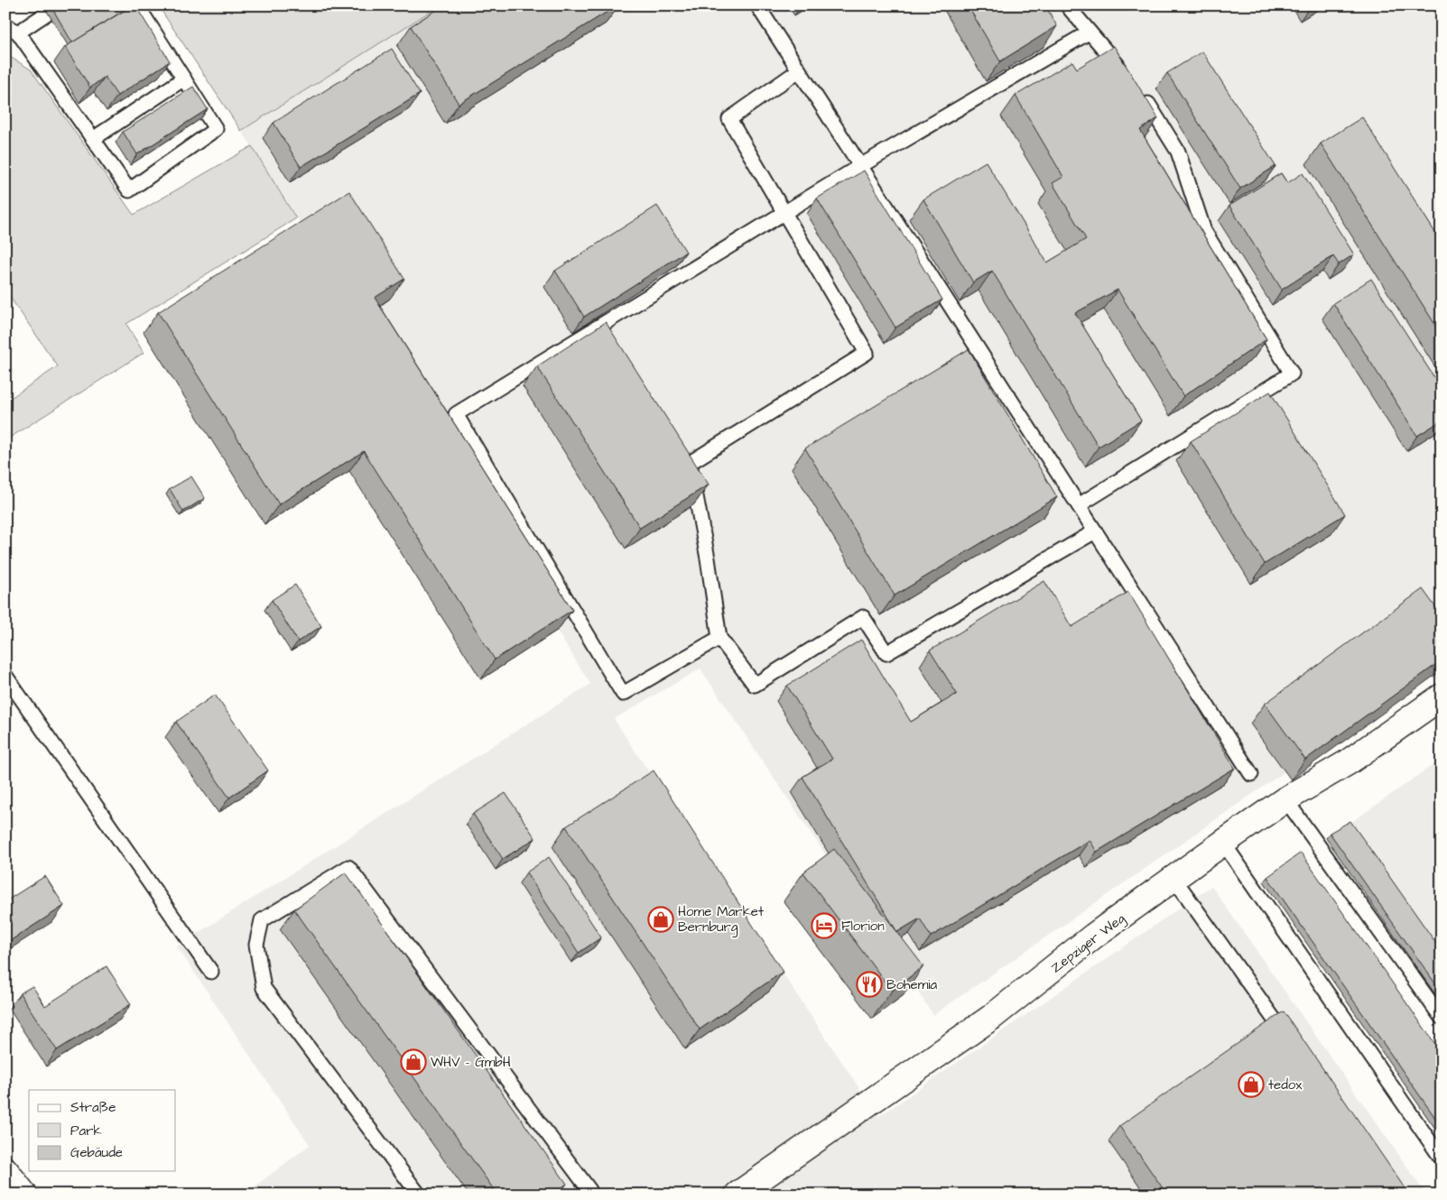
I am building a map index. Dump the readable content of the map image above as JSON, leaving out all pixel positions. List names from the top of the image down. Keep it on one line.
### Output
{"streets":{"street":["Zepziger Weg"]},"places":{"shop":["Home Market Bernburg","WHV - GmbH","tedox"],"hotel":["Florion"],"restaurant":["Bohemia"]},"legend":["Straße","Park","Gebäude"]}
